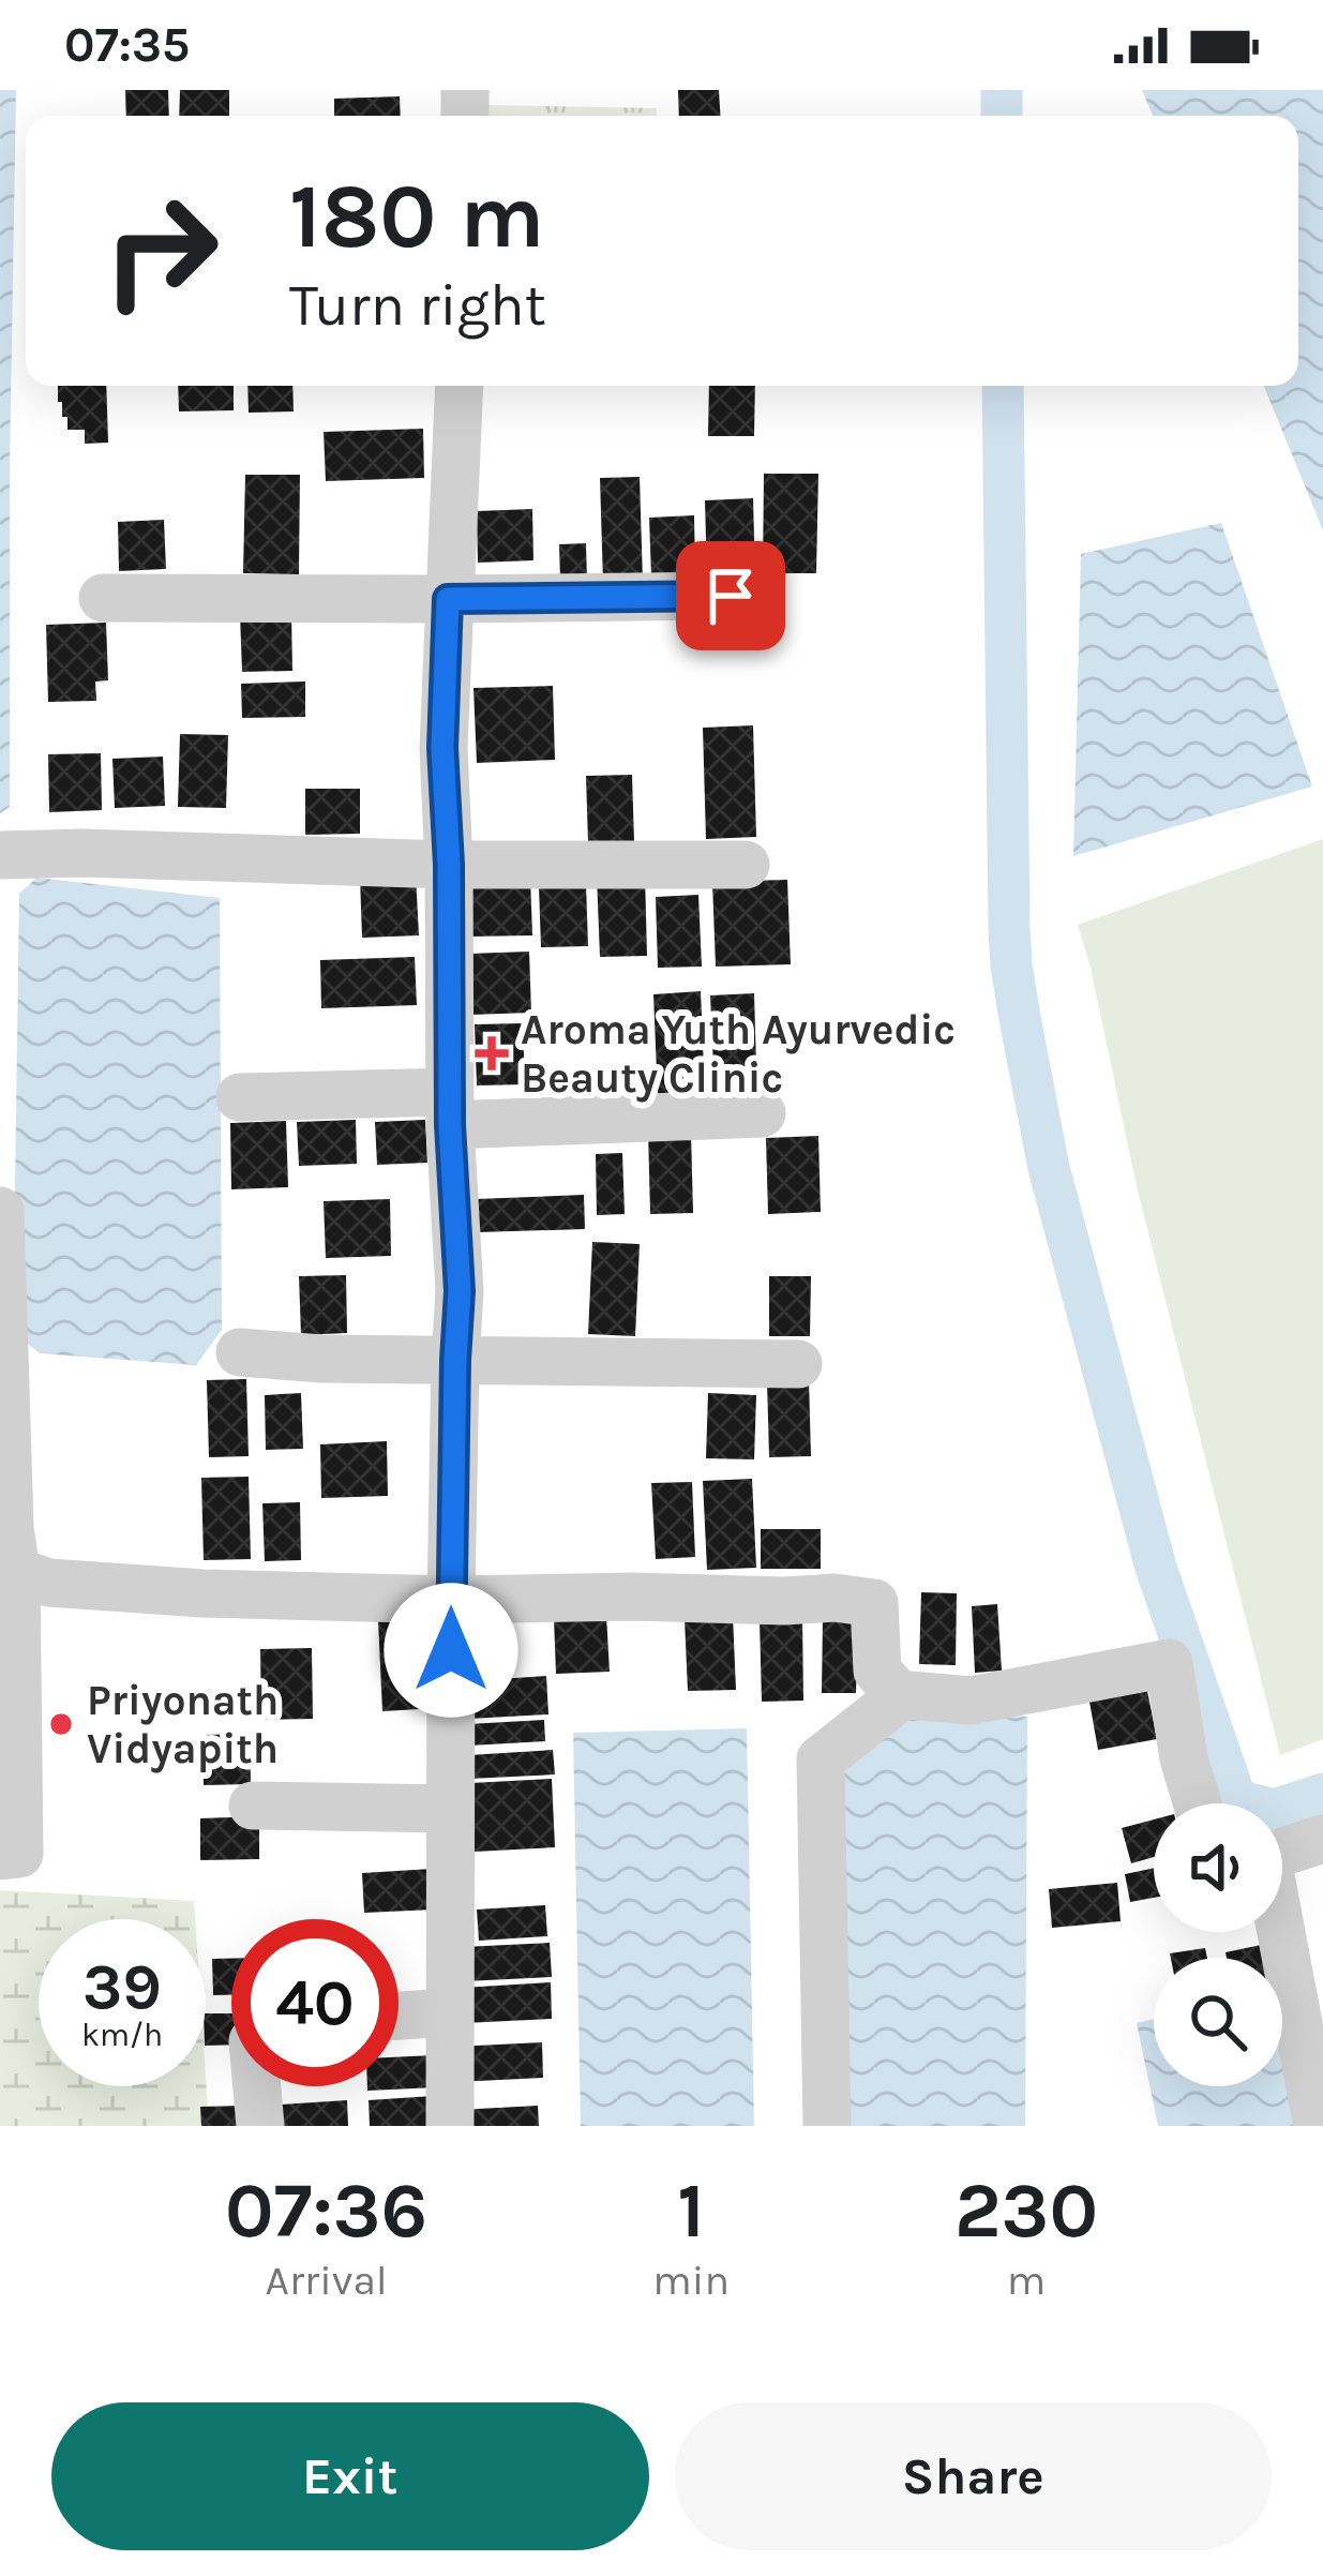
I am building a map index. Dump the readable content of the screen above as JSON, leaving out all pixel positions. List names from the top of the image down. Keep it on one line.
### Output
{"places":{"health":["Aroma Yuth Ayurvedic Beauty Clinic"],"other":["Priyonath Vidyapith"]},"page":{"status":"07:35","turn":["180 m","Turn right"],"speed":"39 km/h","limit":"40","eta":["07:36","Arrival","1","min","230","m"],"buttons":["Exit","Share"]}}
